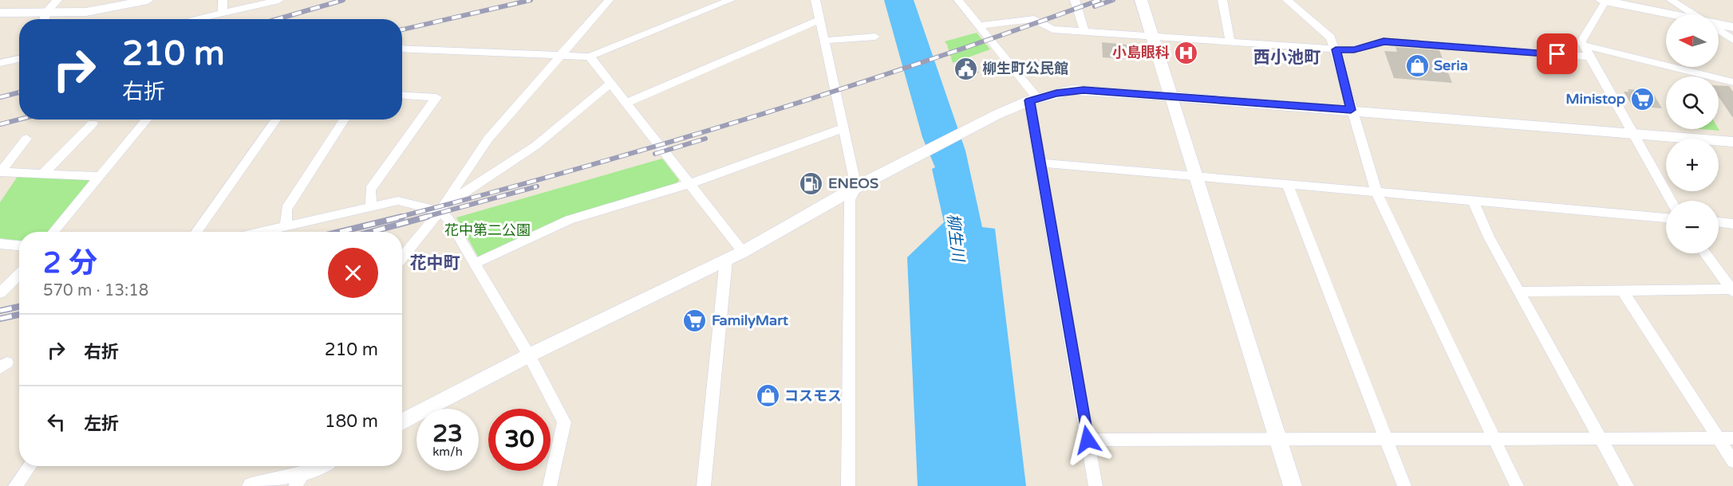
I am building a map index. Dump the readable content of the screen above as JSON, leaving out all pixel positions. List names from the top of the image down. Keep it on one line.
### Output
{"districts":["西小池町","花中町"],"water":["柳生川"],"parks":["花中第二公園"],"places":{"hospital":["小島眼科"],"shop":["Seria","コスモス"],"public building":["柳生町公民館"],"supermarket":["Ministop","FamilyMart"],"fuel station":["ENEOS"]},"north":"left","page":{"map_buttons":["+","−"],"turn":["210 m","右折"],"heading":["2 分","570 m · 13:18"],"list":[{"name":"右折","value":"210 m"},{"name":"左折","value":"180 m"}],"speed":"23 km/h","limit":"30"}}
